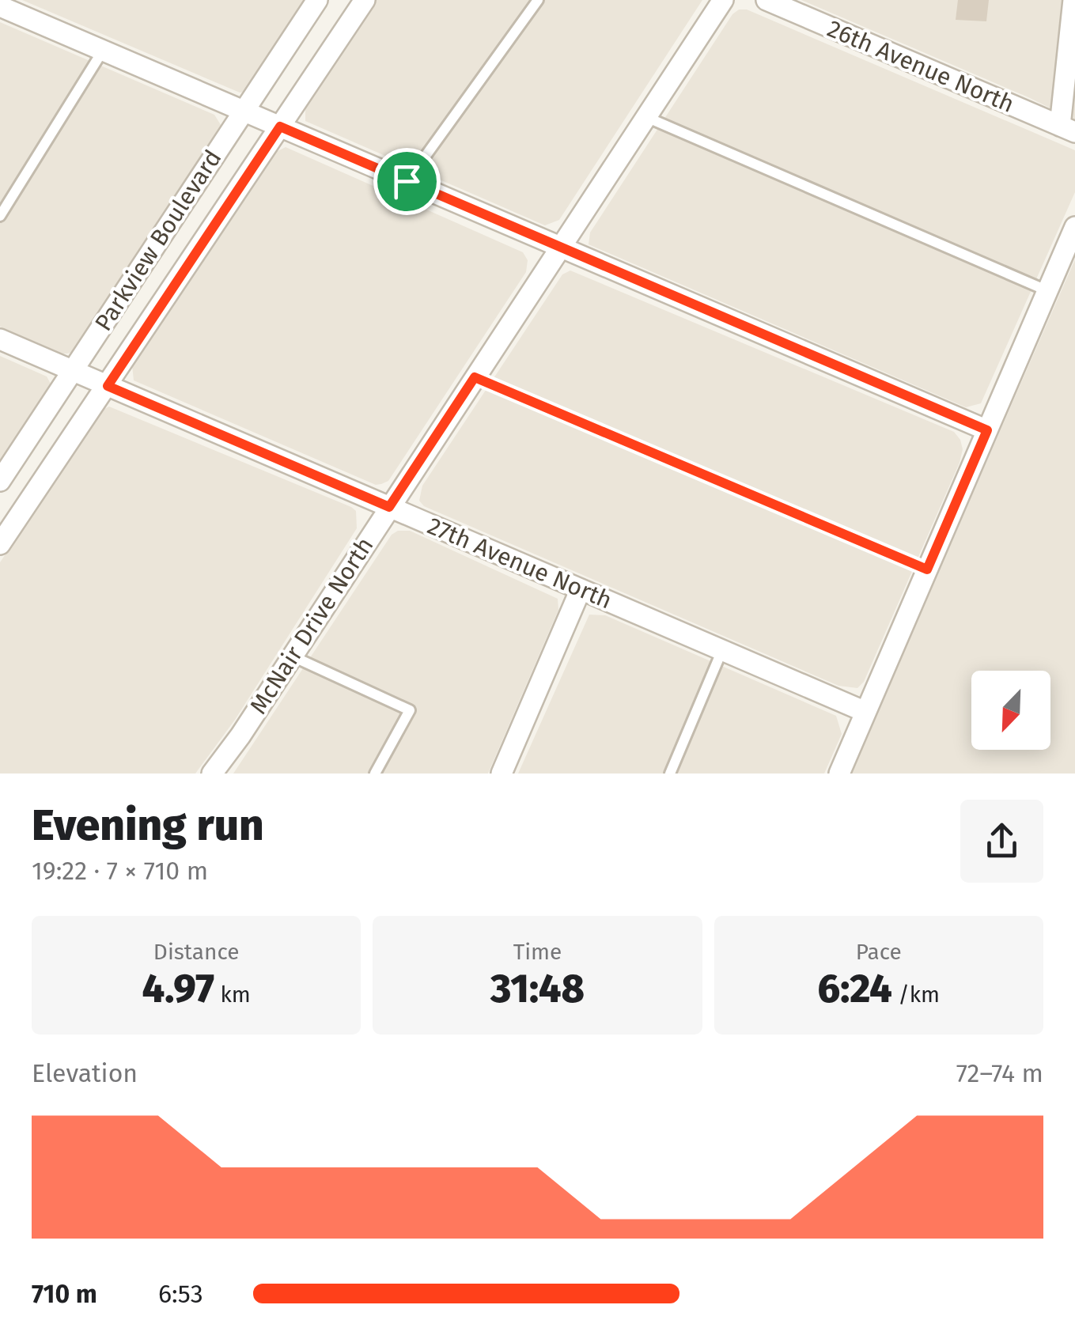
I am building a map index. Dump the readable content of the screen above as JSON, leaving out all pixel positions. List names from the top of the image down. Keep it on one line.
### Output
{"streets":{"street":["26th Avenue North","Parkview Boulevard","27th Avenue North","McNair Drive North"]},"crossings":[["Parkview Boulevard","27th Avenue North"],["27th Avenue North","McNair Drive North"]],"north":"bottom left","page":{"heading":["Evening run","19:22 · 7 × 710 m"],"stats":[["Distance","4.97 km"],["Time","31:48"],["Pace","6:24 /km"]],"chart":["Elevation","72–74 m"],"list":[{"name":"710 m","note":"6:53"}]}}
